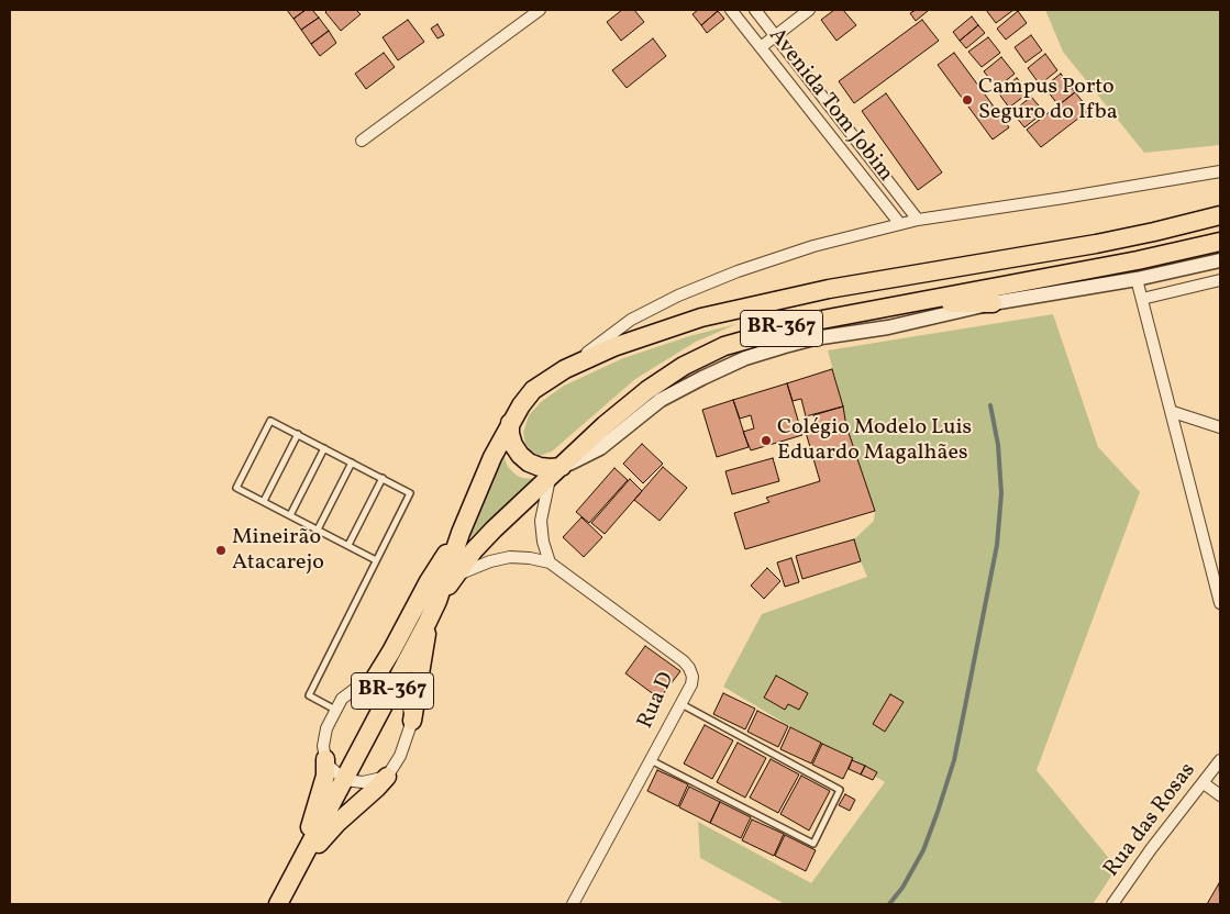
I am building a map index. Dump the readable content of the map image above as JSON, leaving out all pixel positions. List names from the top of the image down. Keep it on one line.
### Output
{"streets":{"main road":["BR-367"],"street":["Avenida Tom Jobim","Rua D","Rua das Rosas"]},"crossings":[["BR-367","Rua D"]],"places":["Campus Porto Seguro do Ifba","Colégio Modelo Luis Eduardo Magalhães","Mineirão Atacarejo"]}
